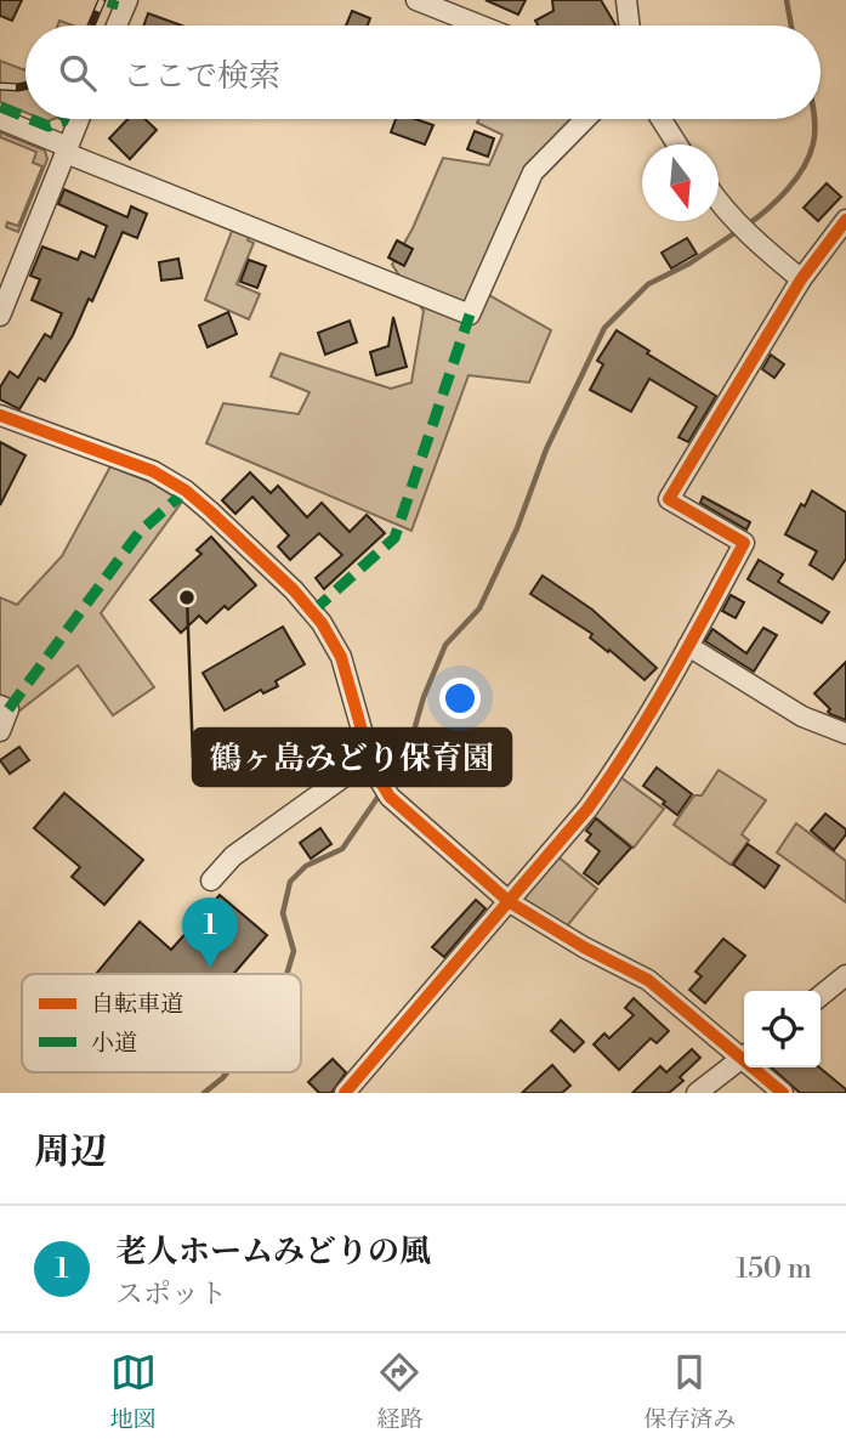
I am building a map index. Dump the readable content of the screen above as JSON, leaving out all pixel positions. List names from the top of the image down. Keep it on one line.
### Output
{"places":["鶴ヶ島みどり保育園"],"legend":["自転車道","小道"],"north":"bottom","page":{"search":"ここで検索","pins":"1","heading":"周辺","list":[{"mark":"1","name":"老人ホームみどりの風","note":"スポット","value":"150 m"}],"nav":["地図","経路","保存済み"]}}
